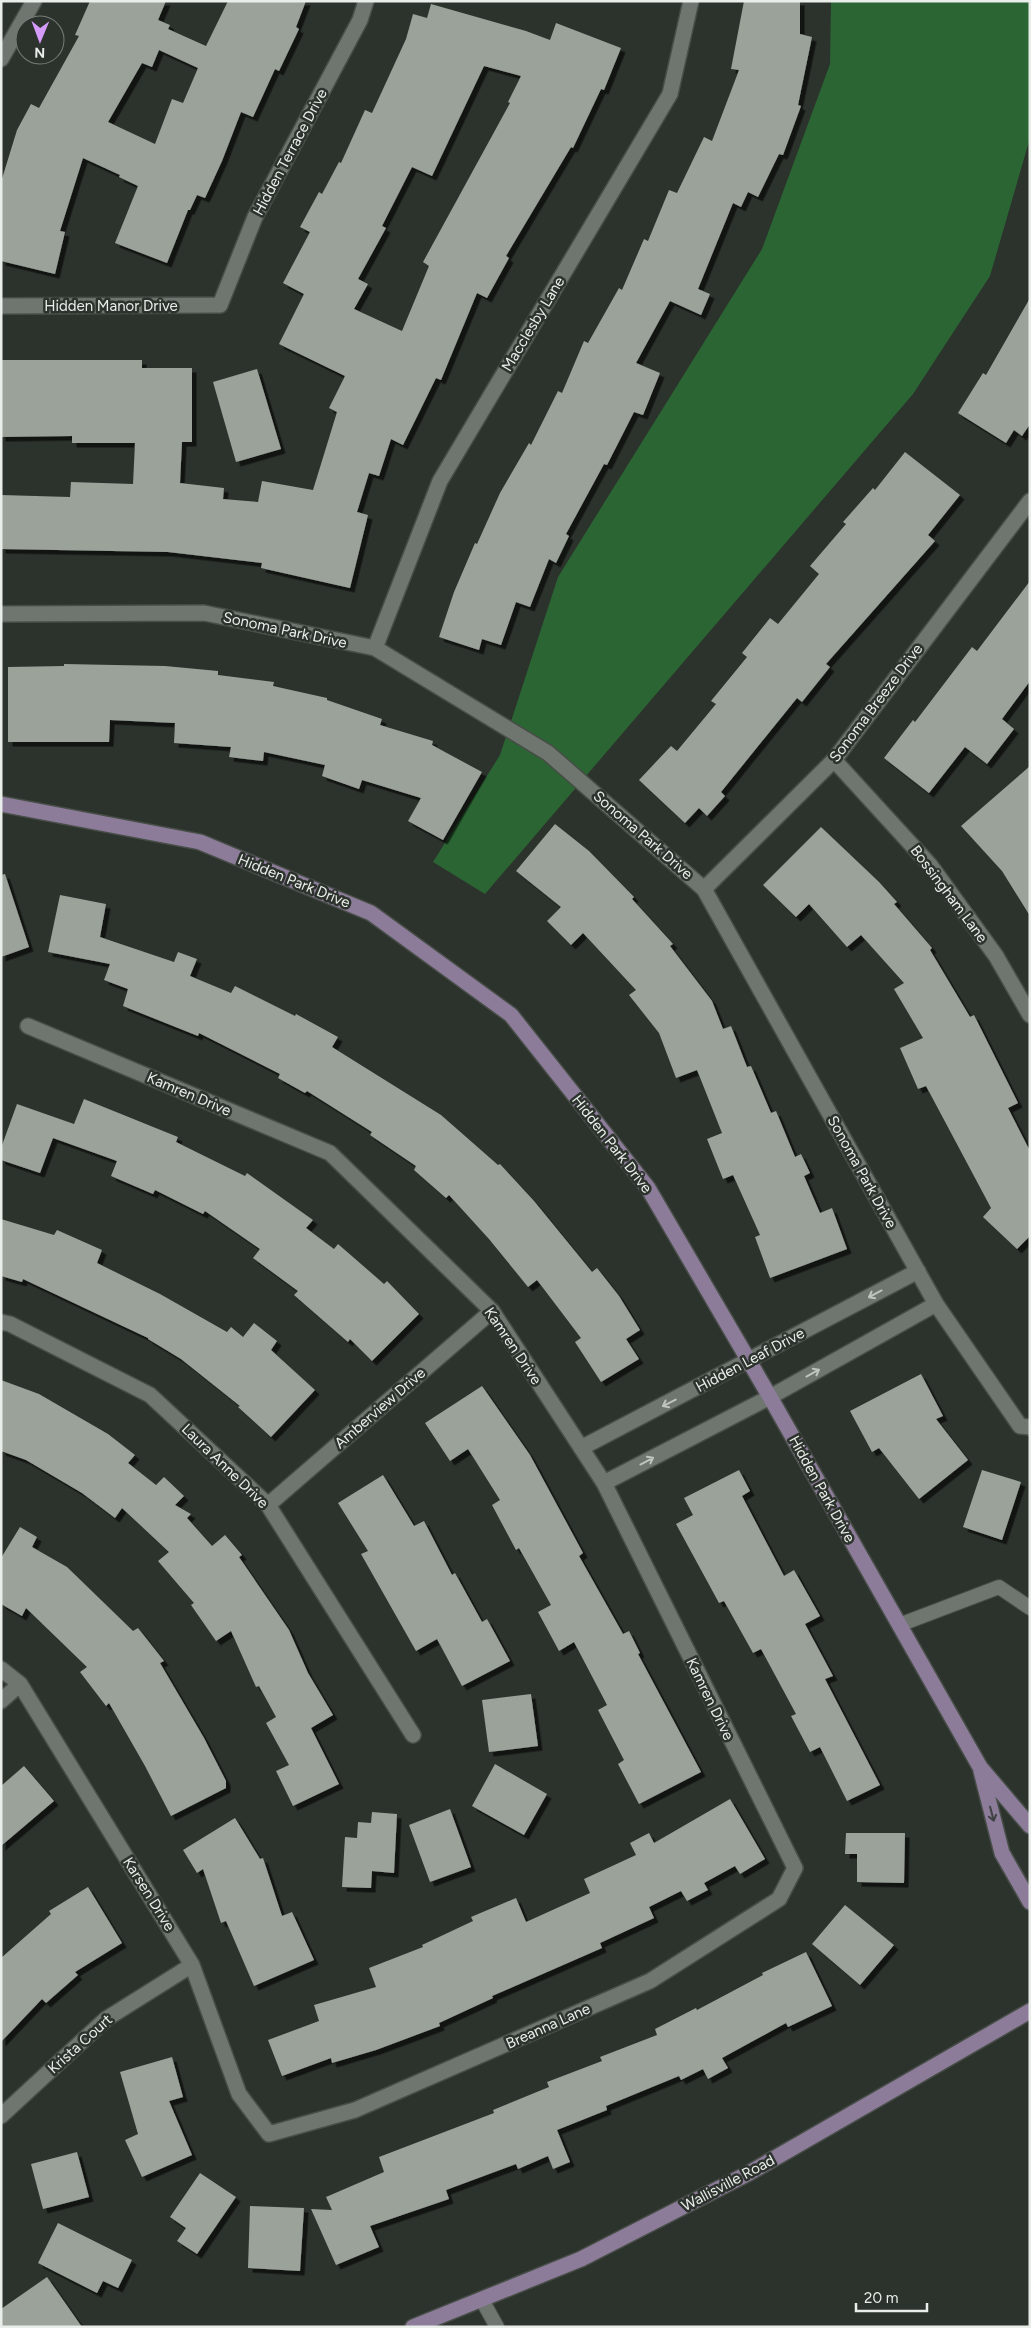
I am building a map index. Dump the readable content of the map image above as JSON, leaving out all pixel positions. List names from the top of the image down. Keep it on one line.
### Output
{"streets":{"street":["Hidden Terrace Drive","Hidden Manor Drive","Macclesby Lane","Sonoma Park Drive","Sonoma Breeze Drive","Hidden Park Drive","Bossingham Lane","Kamren Drive","Hidden Leaf Drive","Amberview Drive","Laura Anne Drive","Karsen Drive","Breanna Lane","Krista Court","Wallisville Road"]},"crossings":[["Hidden Terrace Drive","Hidden Manor Drive"],["Macclesby Lane","Sonoma Park Drive"],["Sonoma Park Drive","Sonoma Breeze Drive"],["Sonoma Park Drive","Hidden Leaf Drive"],["Sonoma Breeze Drive","Bossingham Lane"],["Hidden Park Drive","Hidden Leaf Drive"],["Kamren Drive","Hidden Leaf Drive"],["Kamren Drive","Amberview Drive"],["Kamren Drive","Breanna Lane"],["Amberview Drive","Laura Anne Drive"],["Karsen Drive","Breanna Lane"],["Karsen Drive","Krista Court"]],"scale_bar":"20 m","north":"bottom"}
